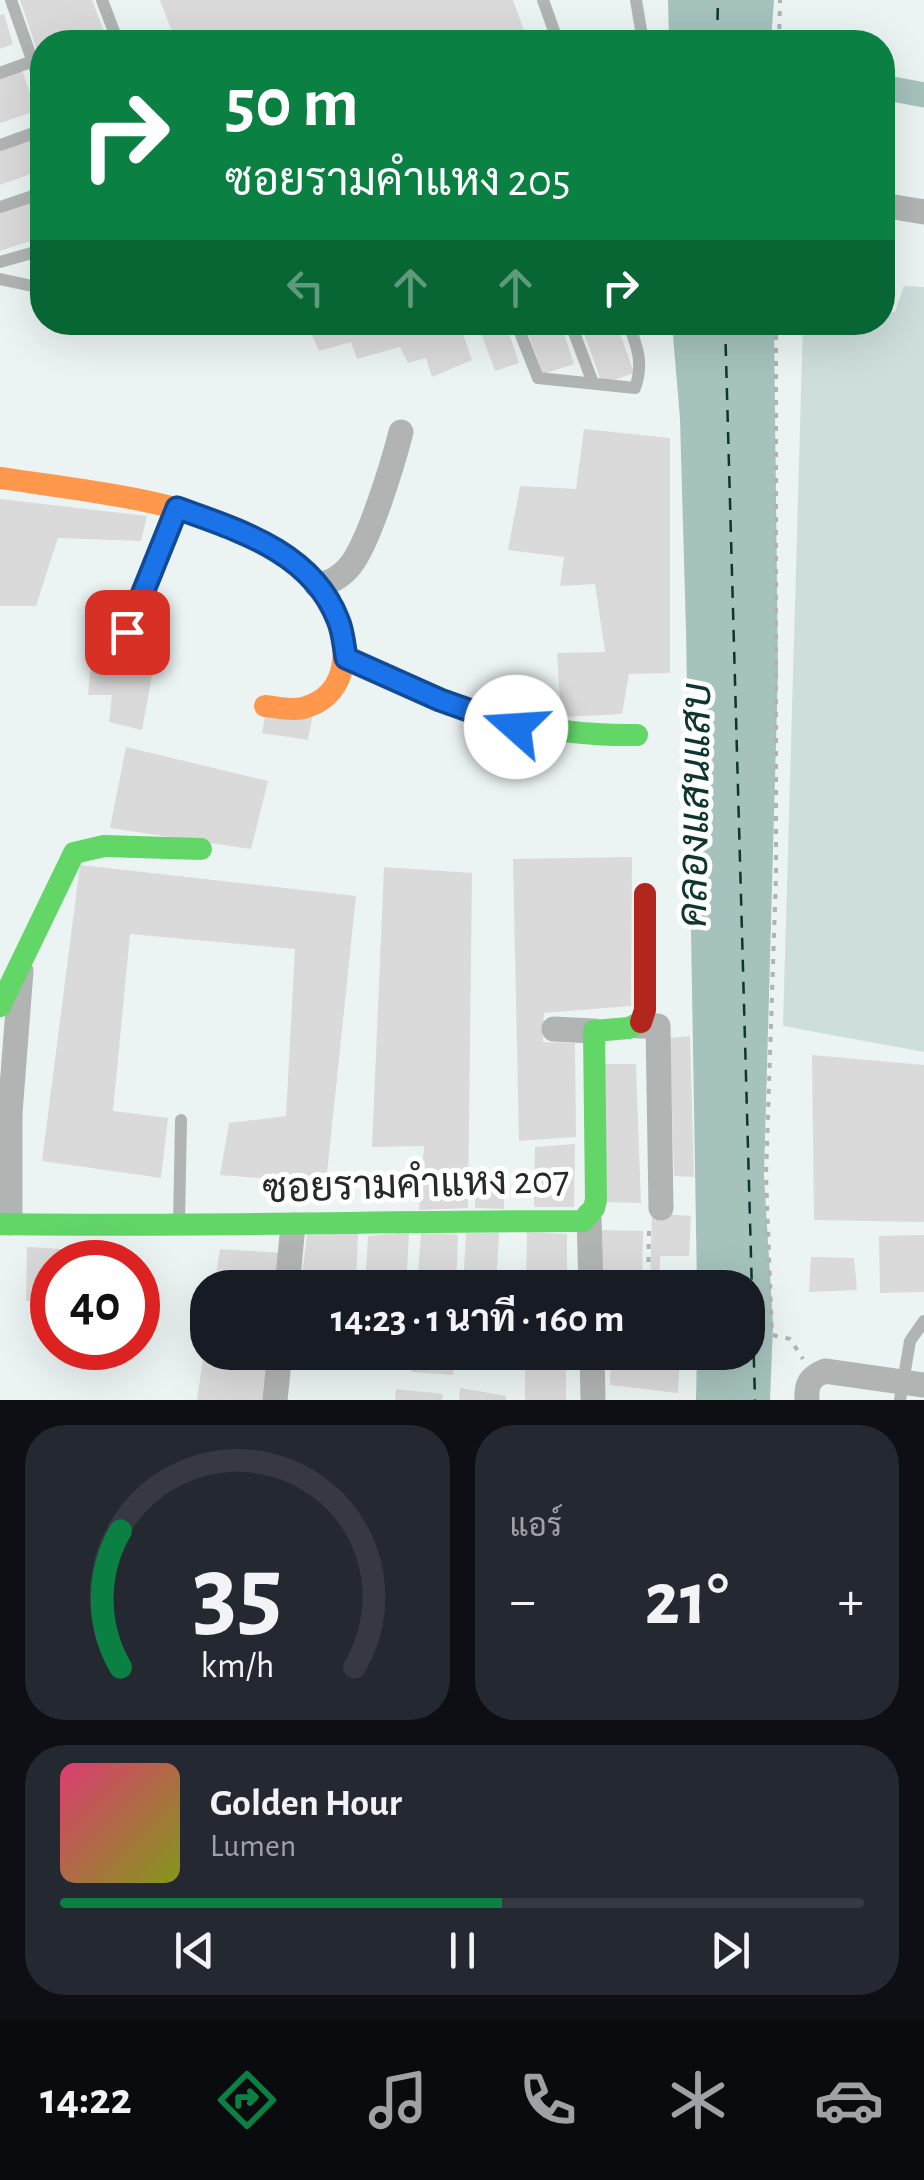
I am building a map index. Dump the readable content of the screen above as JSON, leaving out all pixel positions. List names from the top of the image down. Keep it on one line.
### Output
{"streets":{"street":["ซอยรามคำแหง 207"]},"water":["คลองแสนแสบ"],"page":{"turn":["50 m","ซอยรามคำแหง 205"],"limit":"40","trip":"14:23 · 1 นาที · 160 m","tile":"แอร์","heat":["−","21°","+"],"song":["Golden Hour","Lumen"],"tabs":"14:22","gauge":["35","km/h"]}}
